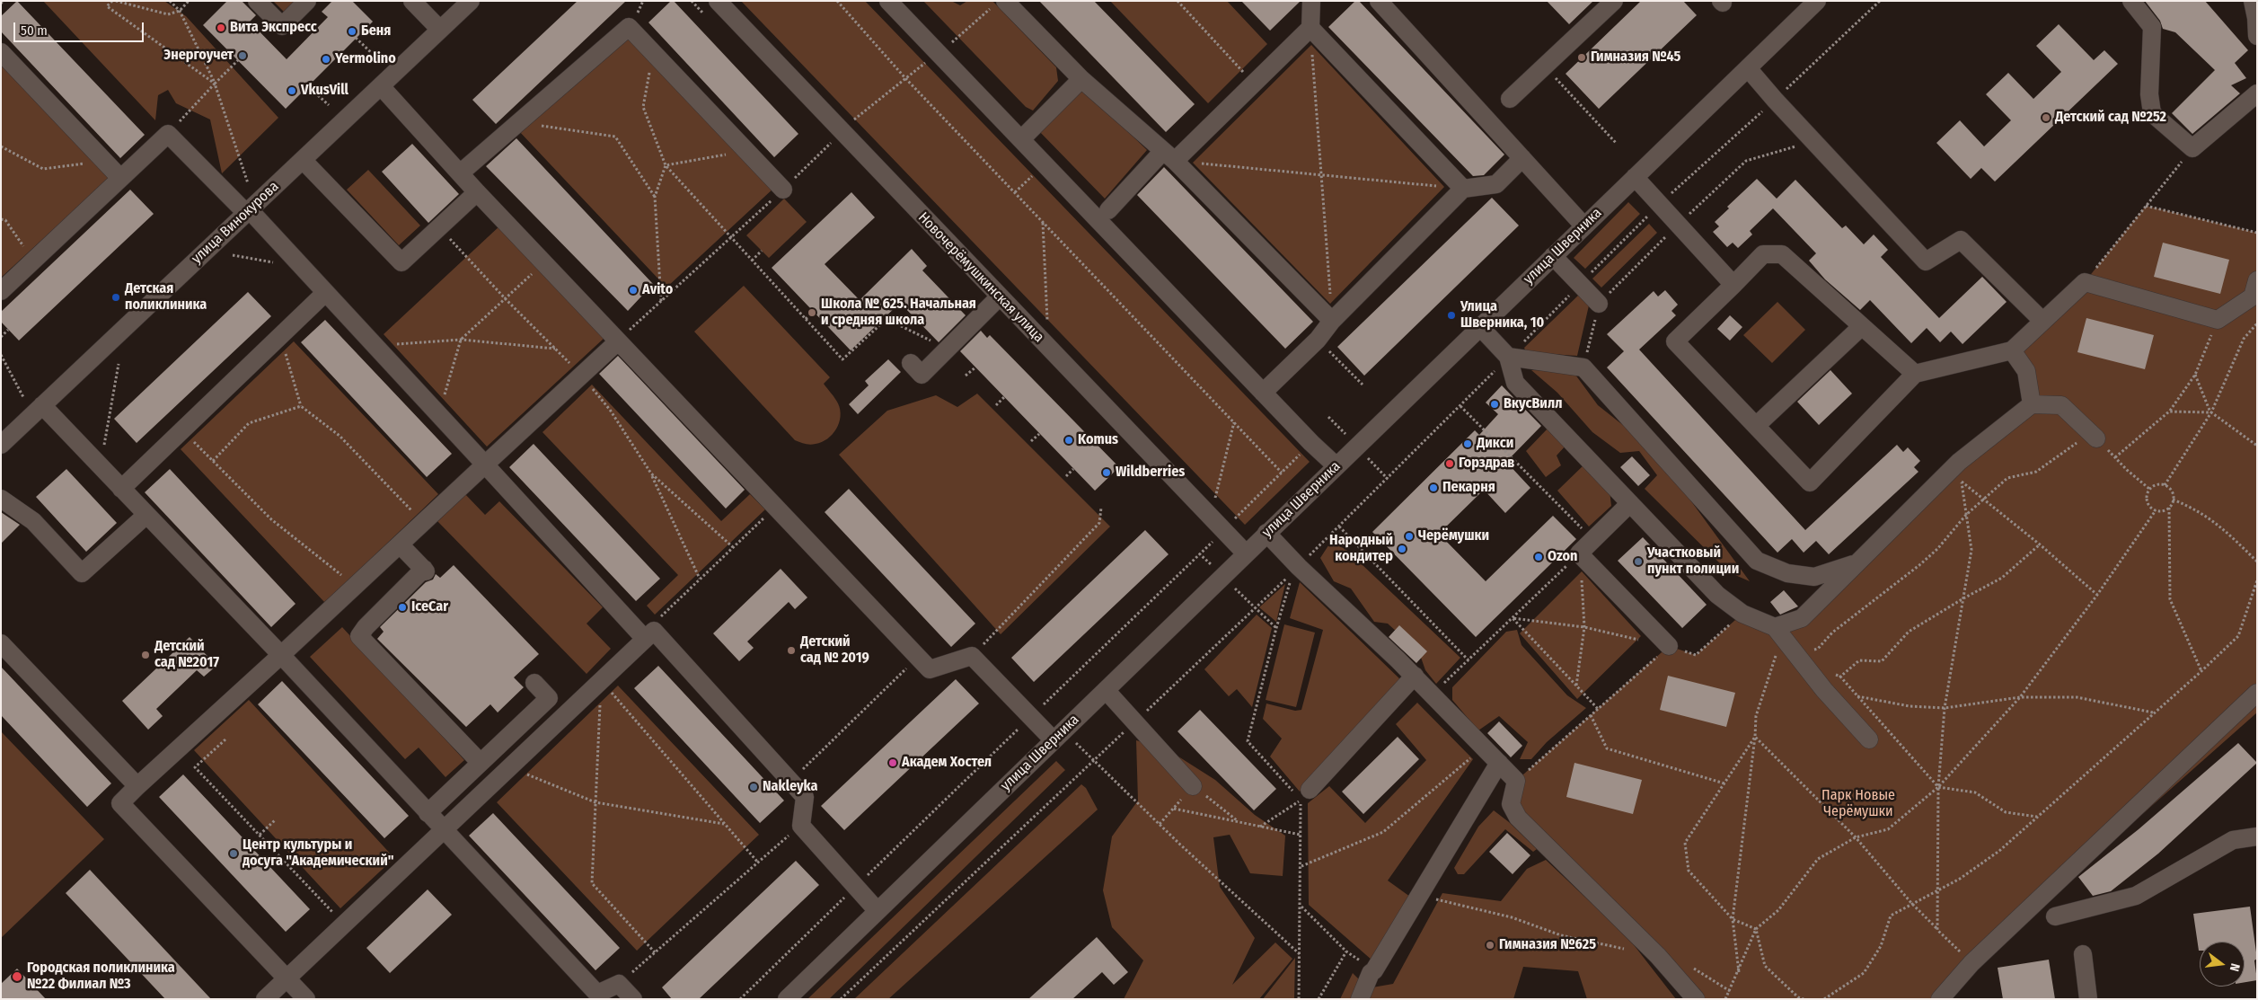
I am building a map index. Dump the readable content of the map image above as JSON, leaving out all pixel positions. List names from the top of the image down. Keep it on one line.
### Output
{"streets":{"street":["улица Винокурова","улица Шверника","Новочерёмушкинская улица"]},"crossings":[["улица Шверника","Новочерёмушкинская улица"]],"parks":["Парк Новые Черёмушки"],"places":["Вита Экспресс","Беня","Энергоучет","Гимназия №45","Yermolino","VkusVill","Детский сад №252","Avito","Детская поликлиника","Школа № 625. Начальная и средняя школа","Улица Шверника, 10","ВкусВилл","Komus","Дикси","Горздрав","Wildberries","Пекарня","Черёмушки","Народный кондитер","Ozon","Участковый пункт полиции","IceCar","Детский сад № 2019","Детский сад №2017","Академ Хостел","Nakleyka","Центр культуры и досуга \"Академический\"","Гимназия №625","Городская поликлиника №22 Филиал №3"],"scale_bar":"50 m","north":"right"}
